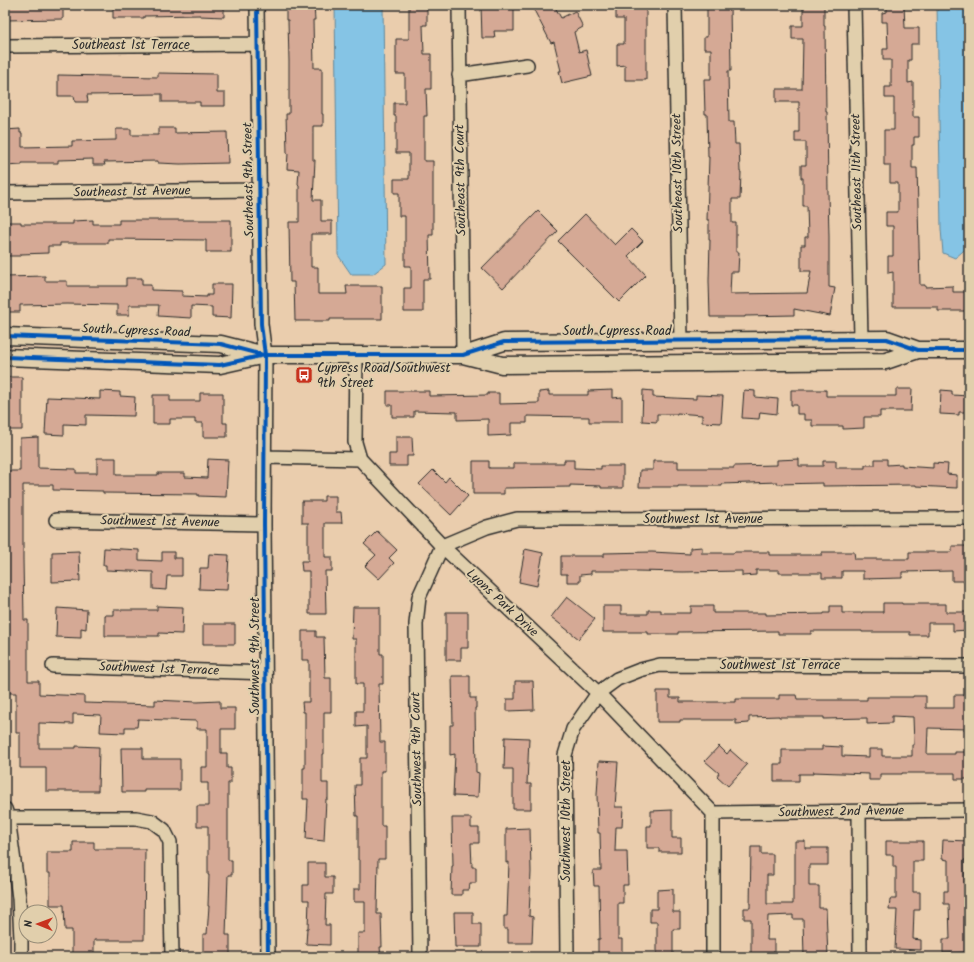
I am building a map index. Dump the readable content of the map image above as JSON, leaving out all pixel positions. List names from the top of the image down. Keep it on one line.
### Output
{"streets":{"street":["Southeast 1st Terrace","Southeast 11th Street","Southeast 10th Street","Southeast 9th Street","Southeast 9th Court","Southeast 1st Avenue","South Cypress Road","Southwest 1st Avenue","Lyons Park Drive","Southwest 9th Street","Southwest 1st Terrace","Southwest 9th Court","Southwest 2nd Avenue","Southwest 10th Street"]},"crossings":[["Southeast 1st Terrace","Southeast 9th Street"],["Southeast 11th Street","South Cypress Road"],["Southeast 10th Street","South Cypress Road"],["Southeast 9th Street","Southeast 1st Avenue"],["Southeast 9th Street","South Cypress Road"],["Southeast 9th Street","Southwest 9th Street"],["Southeast 9th Court","South Cypress Road"],["South Cypress Road","Southwest 9th Street"],["Southwest 1st Avenue","Lyons Park Drive"],["Southwest 1st Avenue","Southwest 9th Street"],["Southwest 1st Avenue","Southwest 9th Court"],["Lyons Park Drive","Southwest 1st Terrace"],["Lyons Park Drive","Southwest 9th Court"],["Lyons Park Drive","Southwest 2nd Avenue"],["Lyons Park Drive","Southwest 10th Street"],["Southwest 9th Street","Southwest 1st Terrace"],["Southwest 1st Terrace","Southwest 10th Street"]],"places":{"bus stop":["Cypress Road/Southwest 9th Street"]},"north":"left"}
